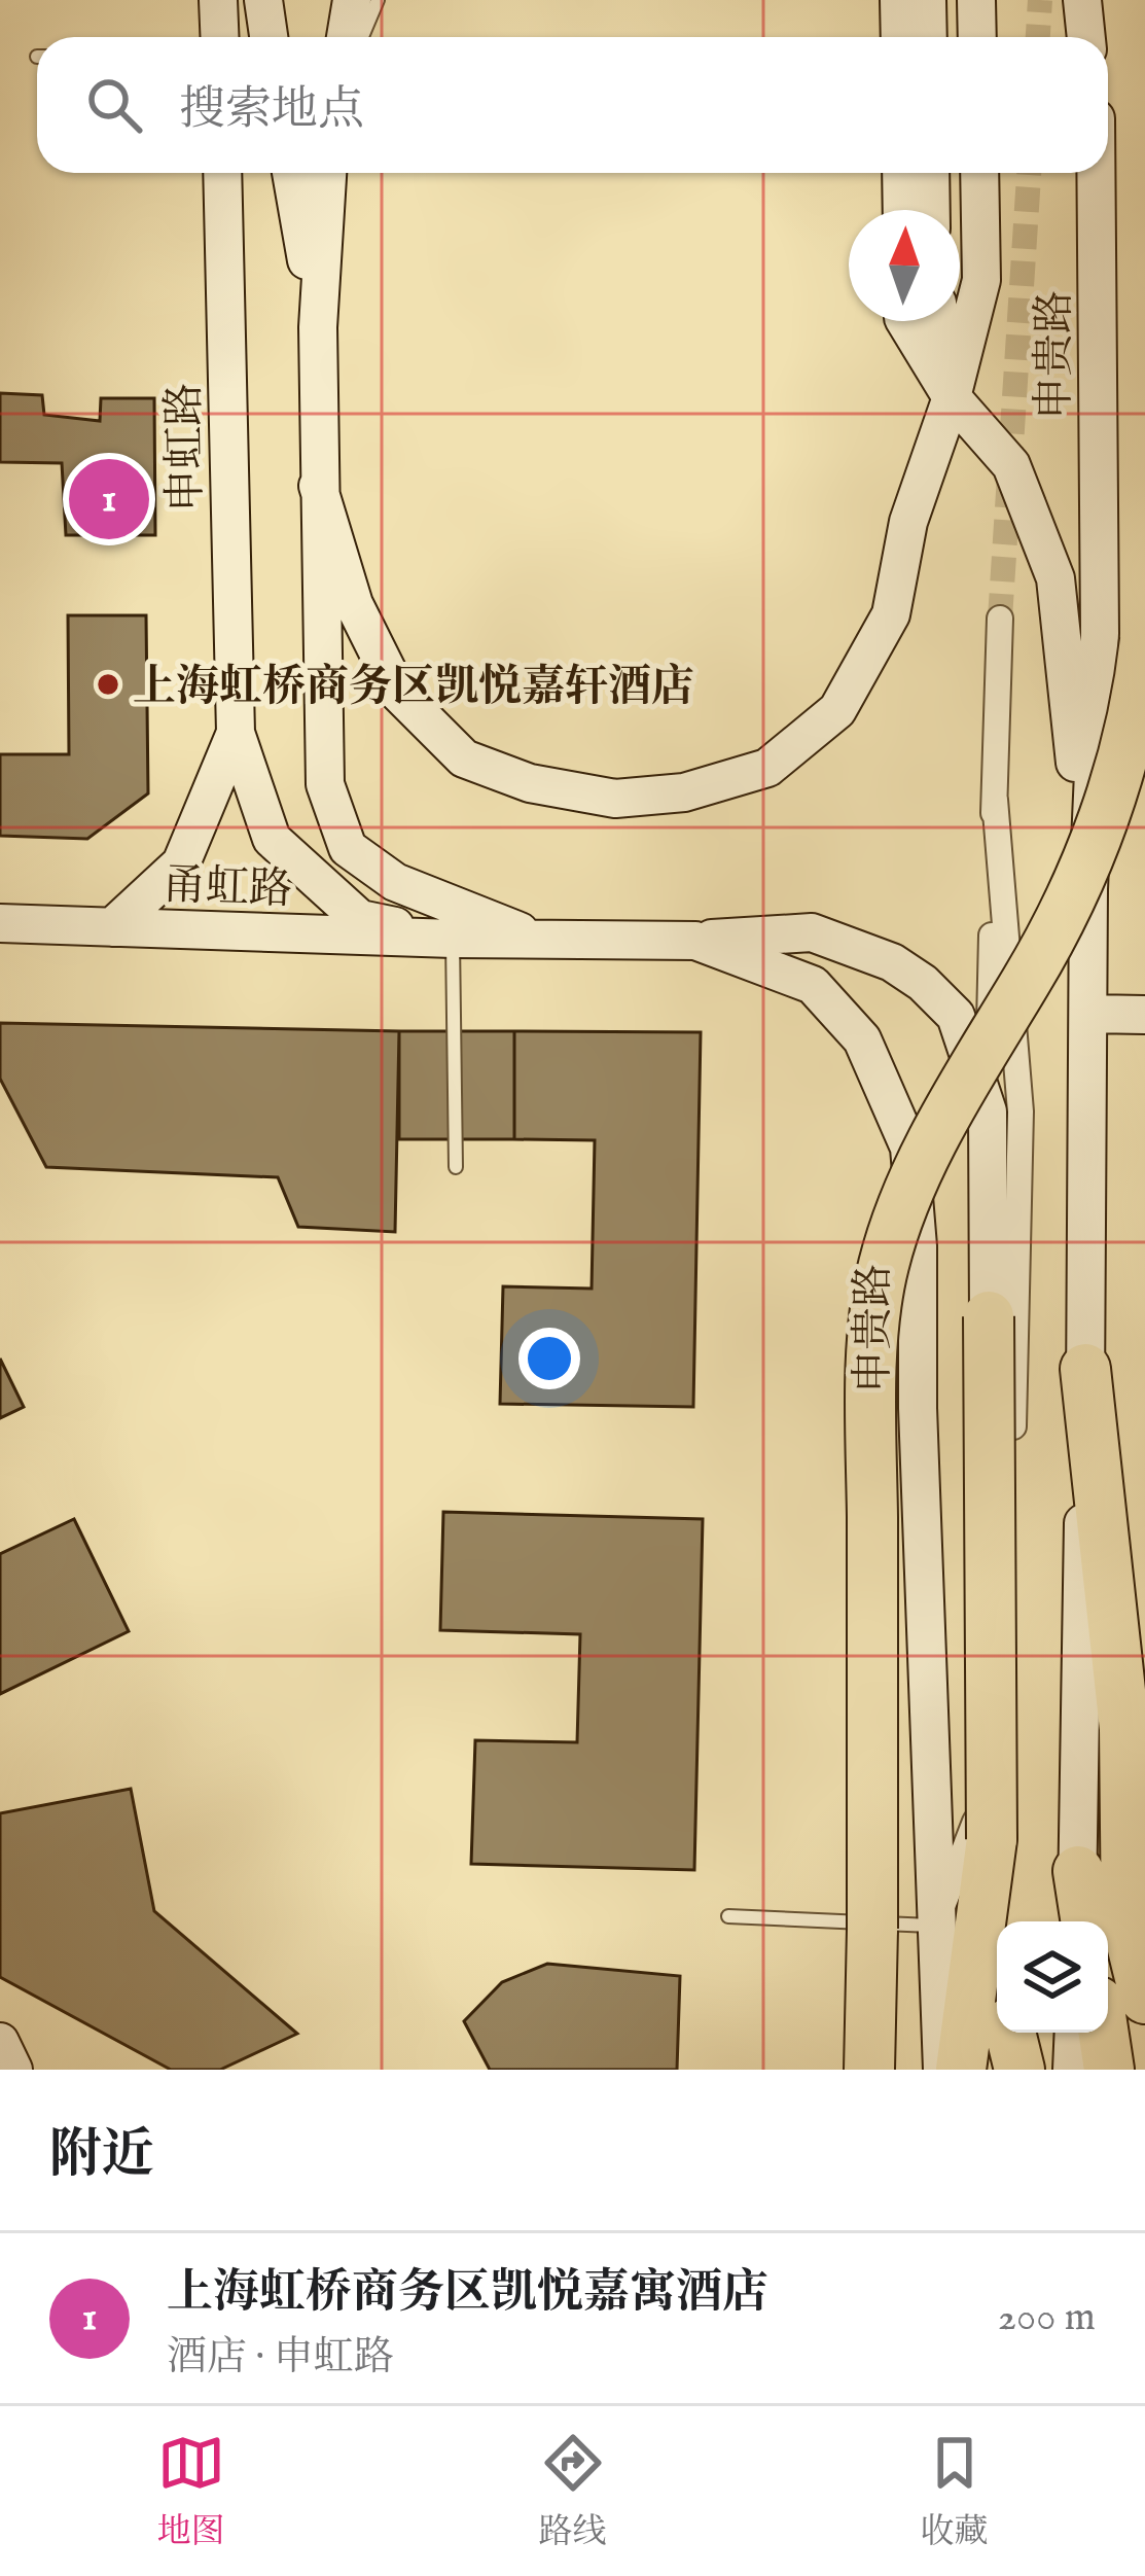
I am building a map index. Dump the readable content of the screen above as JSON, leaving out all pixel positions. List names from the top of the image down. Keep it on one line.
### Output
{"streets":{"main road":["申贵路","申虹路","甬虹路"]},"crossings":[["申贵路","申虹路"],["申贵路","甬虹路"],["申虹路","甬虹路"]],"places":["上海虹桥商务区凯悦嘉轩酒店"],"north":"top","page":{"search":"搜索地点","pins":"1","heading":"附近","list":[{"mark":"1","name":"上海虹桥商务区凯悦嘉寓酒店","note":"酒店 · 申虹路","value":"200 m"}],"nav":["地图","路线","收藏"]}}
